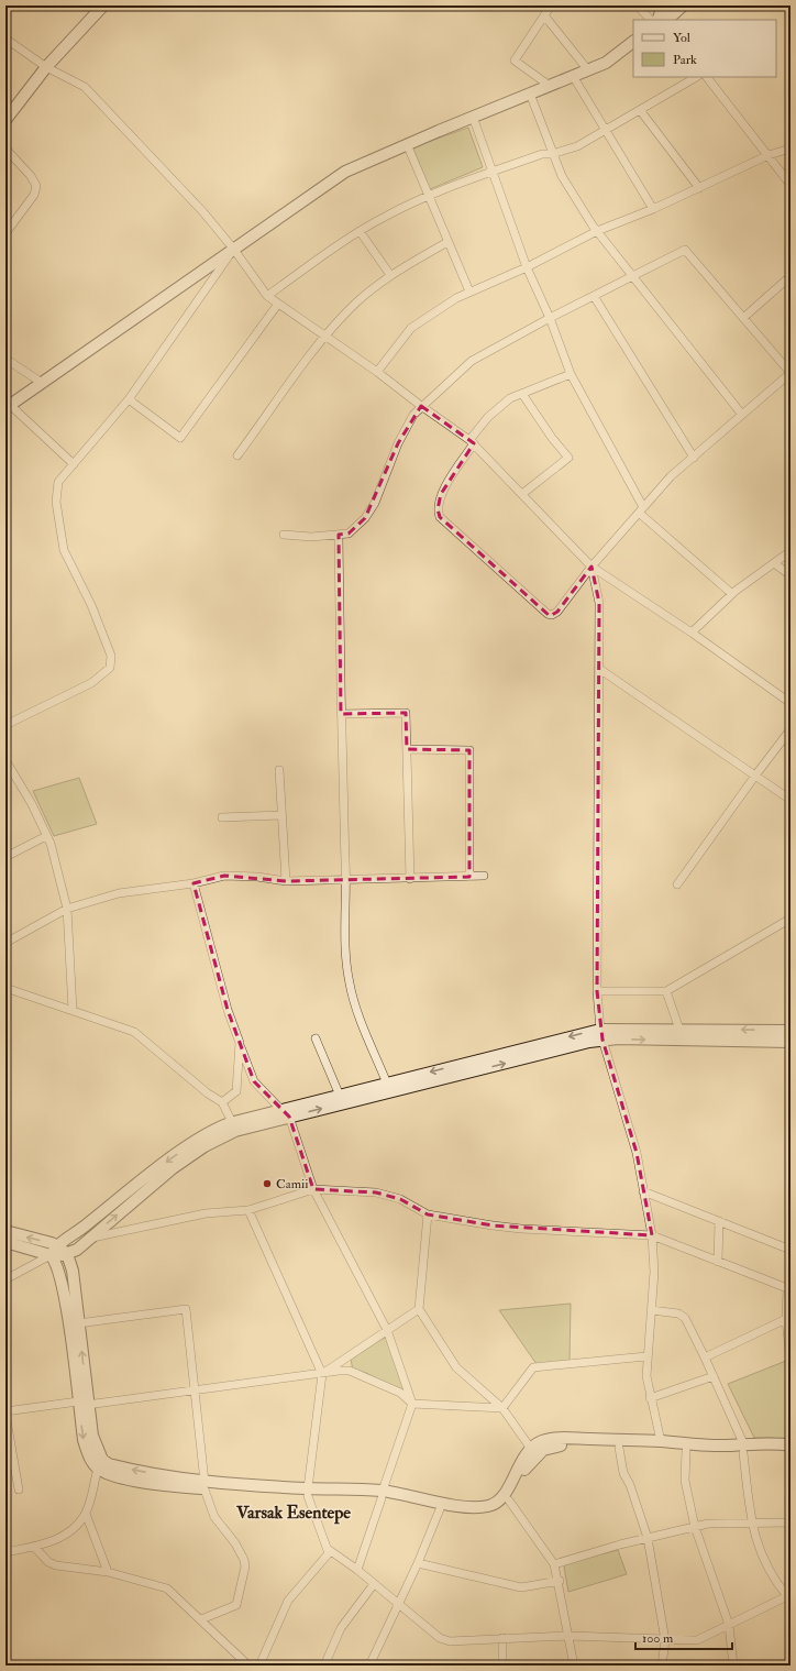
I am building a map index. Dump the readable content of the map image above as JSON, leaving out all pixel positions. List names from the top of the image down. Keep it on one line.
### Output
{"districts":["Varsak Esentepe"],"places":["Camii"],"legend":["Yol","Park"],"scale_bar":"100 m"}
